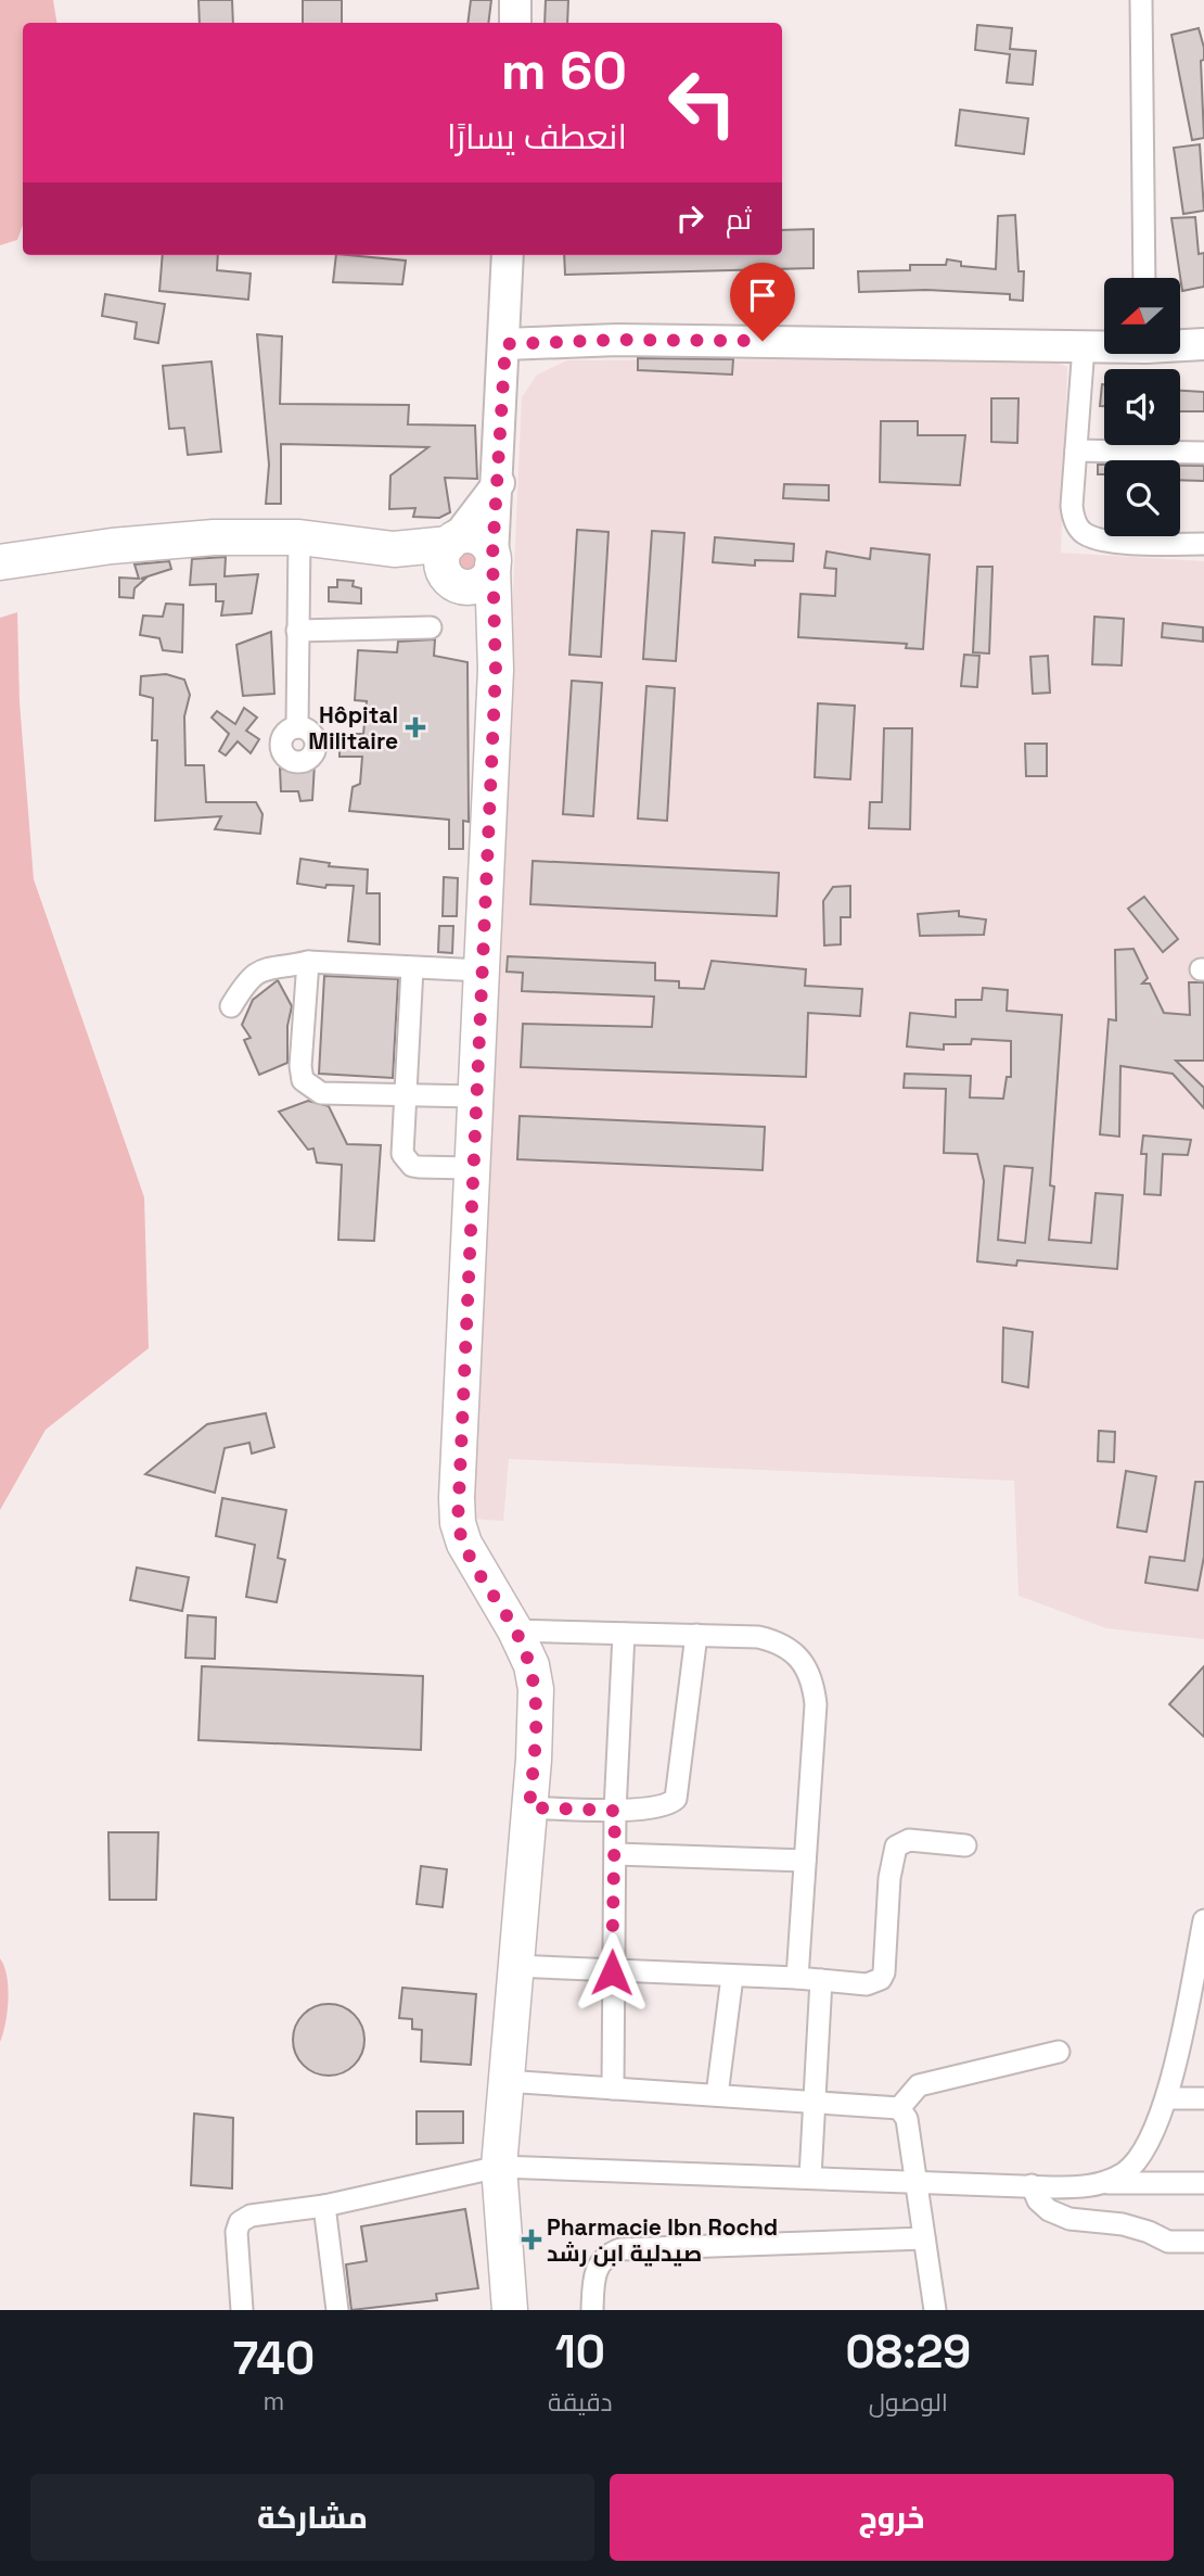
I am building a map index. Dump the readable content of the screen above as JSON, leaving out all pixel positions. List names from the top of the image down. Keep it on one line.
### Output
{"places":{"health":["Hôpital Militaire","Pharmacie Ibn Rochd صيدلية ابن رشد"]},"north":"left","page":{"turn":["60 m","انعطف يسارًا"],"then":"ثم","eta":["08:29","الوصول","10","دقيقة","740","m"],"buttons":["خروج","مشاركة"]}}
